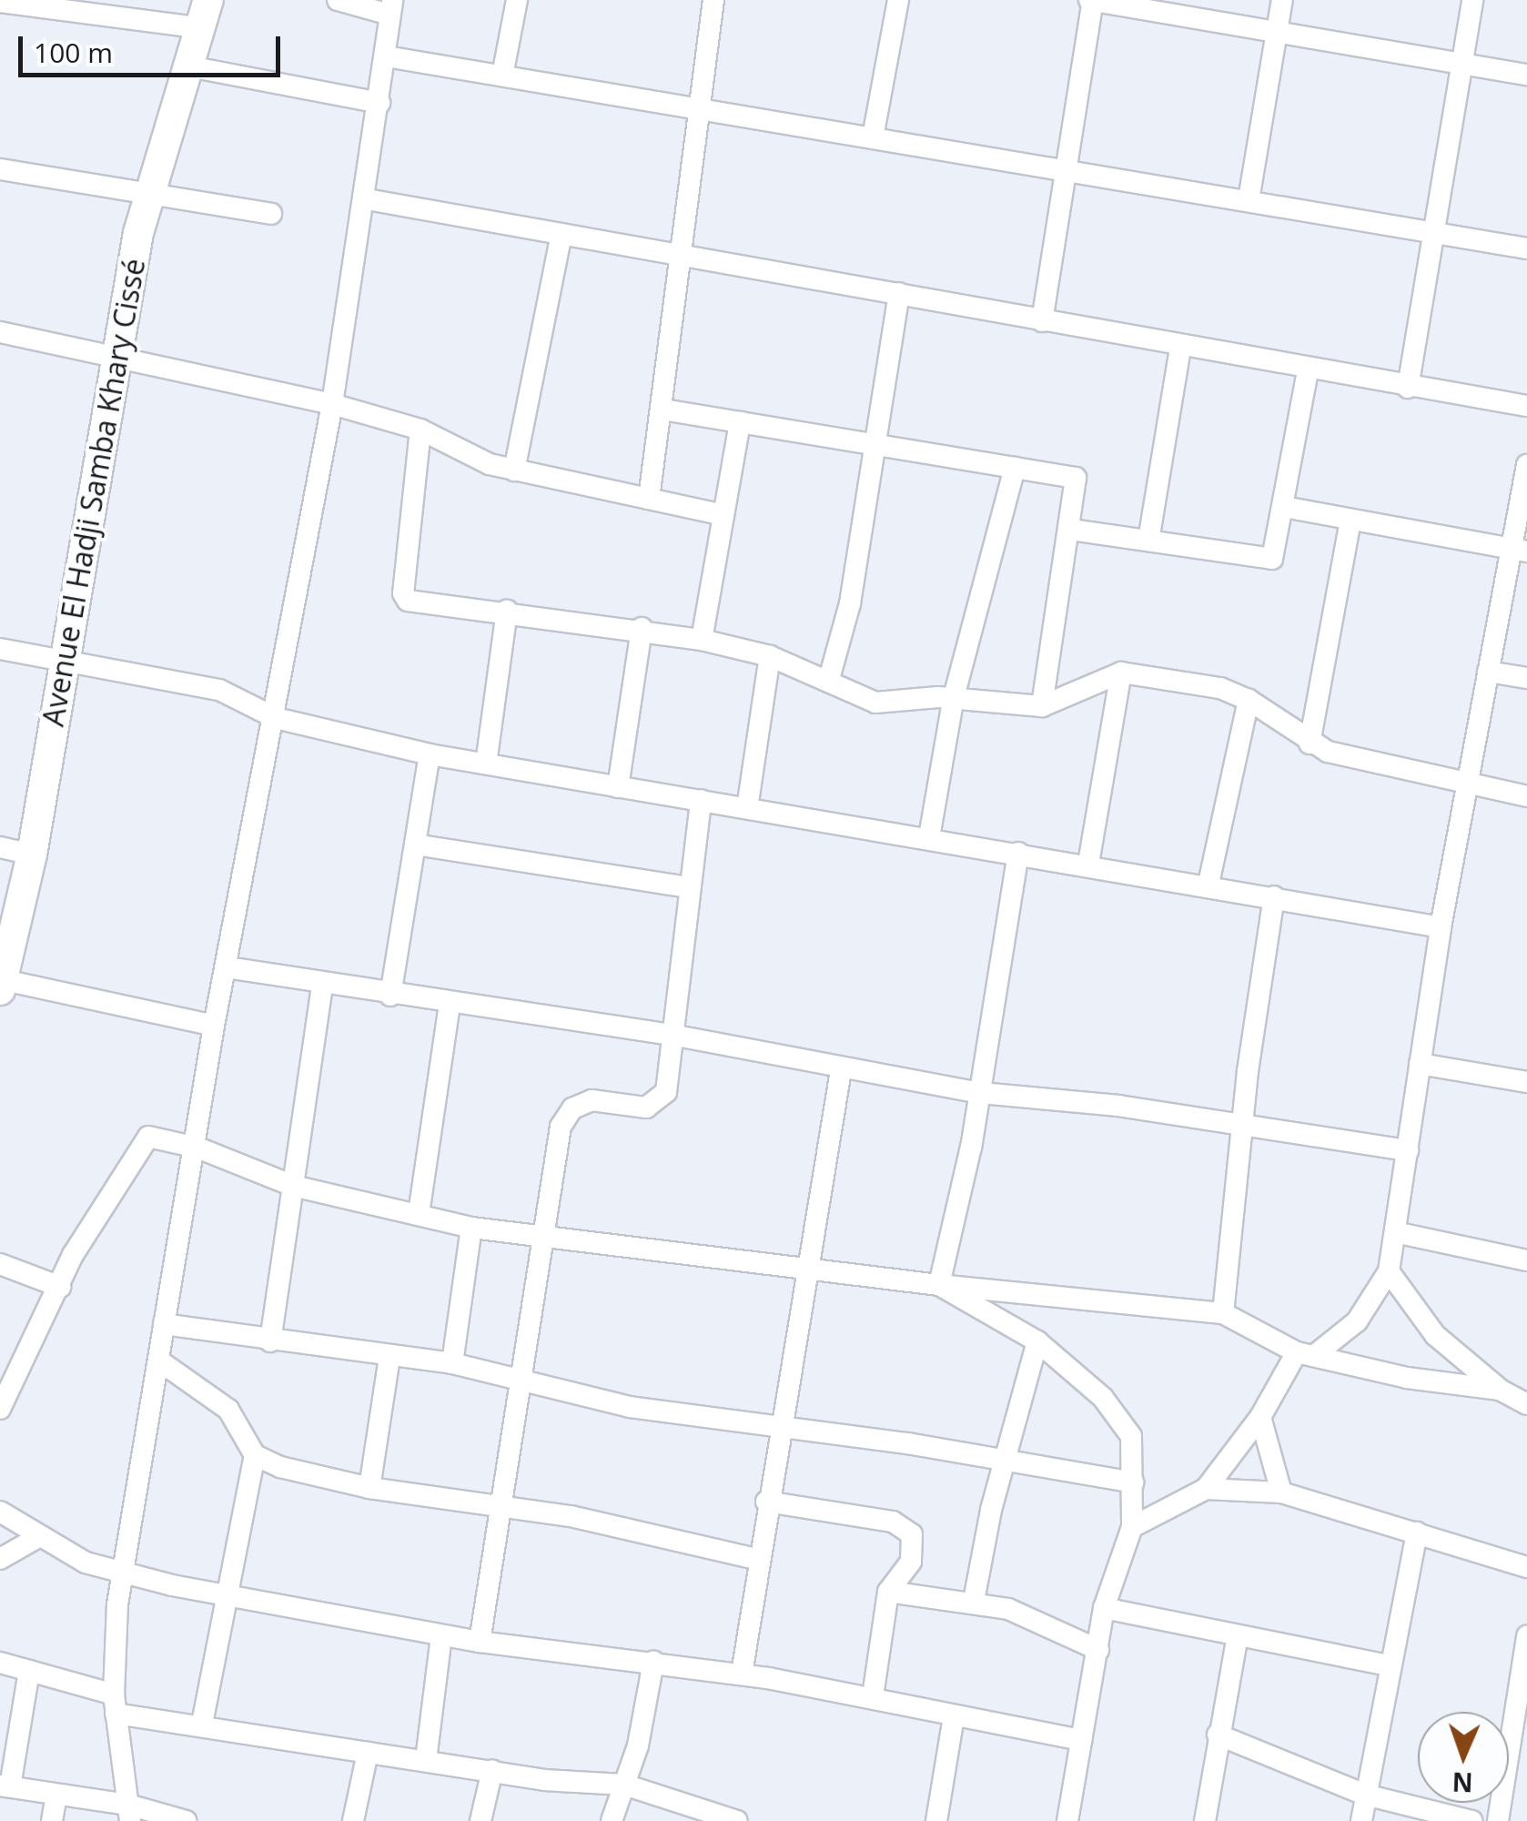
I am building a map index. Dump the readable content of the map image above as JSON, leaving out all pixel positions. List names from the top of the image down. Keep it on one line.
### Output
{"streets":{"street":["Avenue El Hadji Samba Khary Cissé"]},"scale_bar":"100 m","north":"bottom"}
